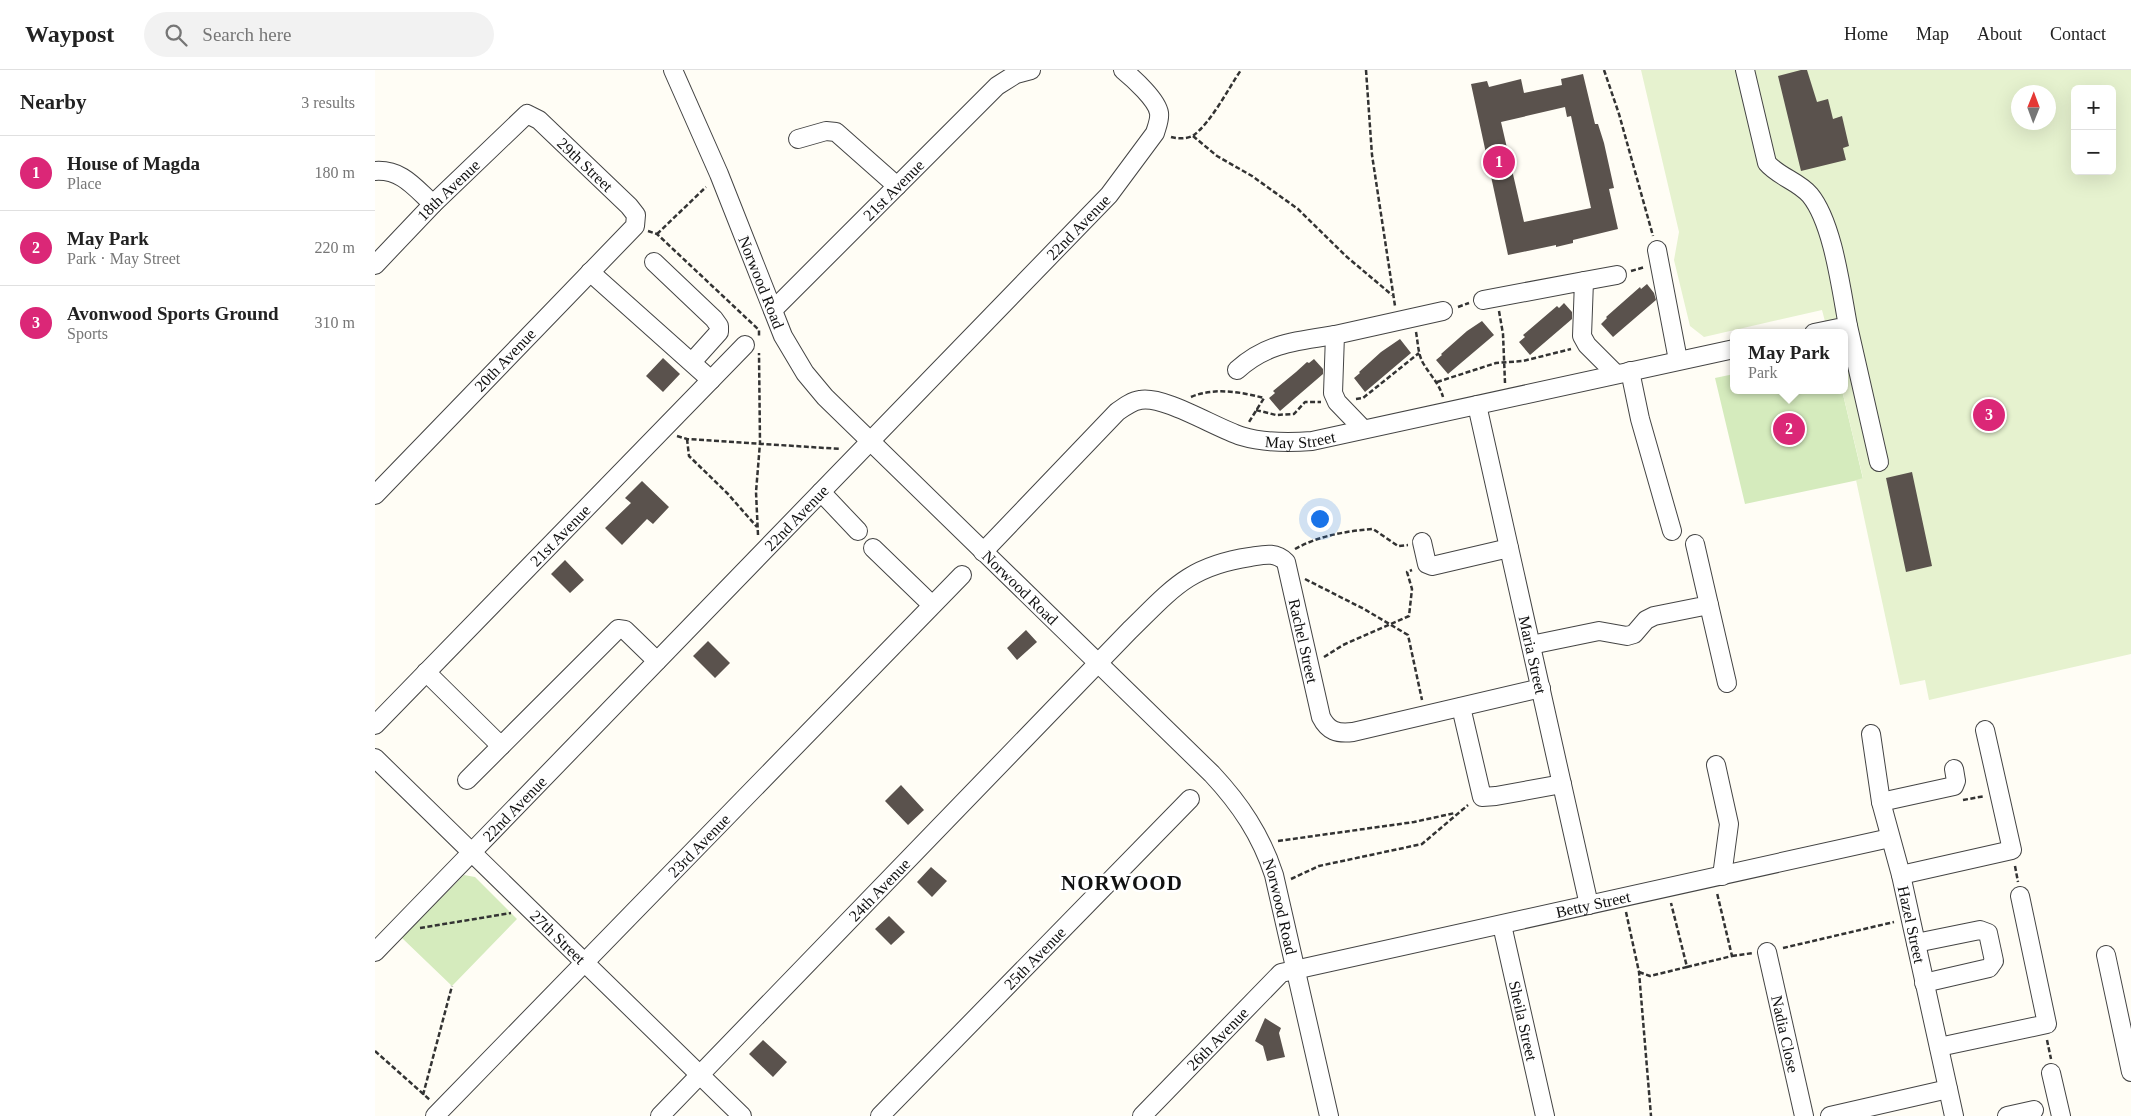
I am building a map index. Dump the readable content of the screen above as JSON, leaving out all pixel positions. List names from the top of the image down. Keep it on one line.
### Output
{"streets":{"street":["29th Street","18th Avenue","21st Avenue","22nd Avenue","Norwood Road","20th Avenue","May Street","Rachel Street","Maria Street","23rd Avenue","24th Avenue","Betty Street","Hazel Street","27th Street","25th Avenue","Sheila Street","Nadia Close","26th Avenue"]},"crossings":[["29th Street","18th Avenue"],["29th Street","20th Avenue"],["21st Avenue","Norwood Road"],["22nd Avenue","Norwood Road"],["22nd Avenue","27th Street"],["Norwood Road","May Street"],["Norwood Road","24th Avenue"],["Norwood Road","Betty Street"],["Norwood Road","26th Avenue"],["May Street","Maria Street"],["Rachel Street","Maria Street"],["Maria Street","Betty Street"],["23rd Avenue","27th Street"],["24th Avenue","27th Street"],["Betty Street","Hazel Street"],["Betty Street","Sheila Street"],["Betty Street","26th Avenue"]],"districts":["NORWOOD"],"north":"top","page":{"header":"Waypost","search":"Search here","nav":["Home","Map","About","Contact"],"heading":["Nearby","3 results"],"map_buttons":["+","−"],"list":[{"mark":"1","name":"House of Magda","note":"Place","value":"180 m"},{"mark":"2","name":"May Park","note":"Park · May Street","value":"220 m"},{"mark":"3","name":"Avonwood Sports Ground","note":"Sports","value":"310 m"}],"pins":["1","3","2"],"popup":["May Park","Park"]}}
